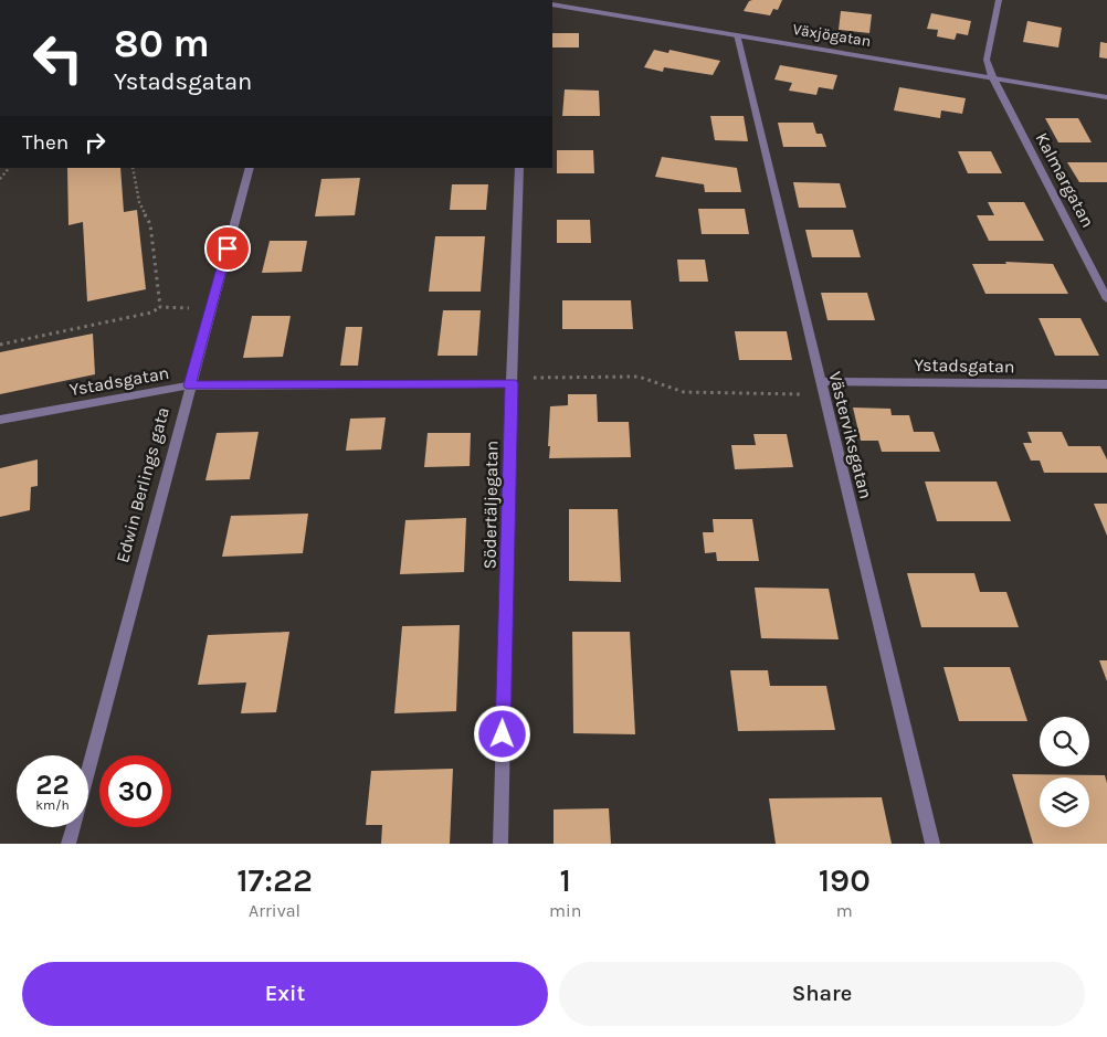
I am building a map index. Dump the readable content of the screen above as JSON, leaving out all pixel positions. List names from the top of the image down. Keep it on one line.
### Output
{"streets":{"street":["Växjögatan","Kalmargatan","Ystadsgatan","Västerviksgatan","Edwin Berlings gata","Södertäljegatan"]},"crossings":[["Växjögatan","Kalmargatan"],["Växjögatan","Västerviksgatan"],["Ystadsgatan","Västerviksgatan"],["Ystadsgatan","Edwin Berlings gata"],["Ystadsgatan","Södertäljegatan"]],"page":{"turn":["80 m","Ystadsgatan"],"then":"Then","speed":"22 km/h","limit":"30","eta":["17:22","Arrival","1","min","190","m"],"buttons":["Exit","Share"]}}
